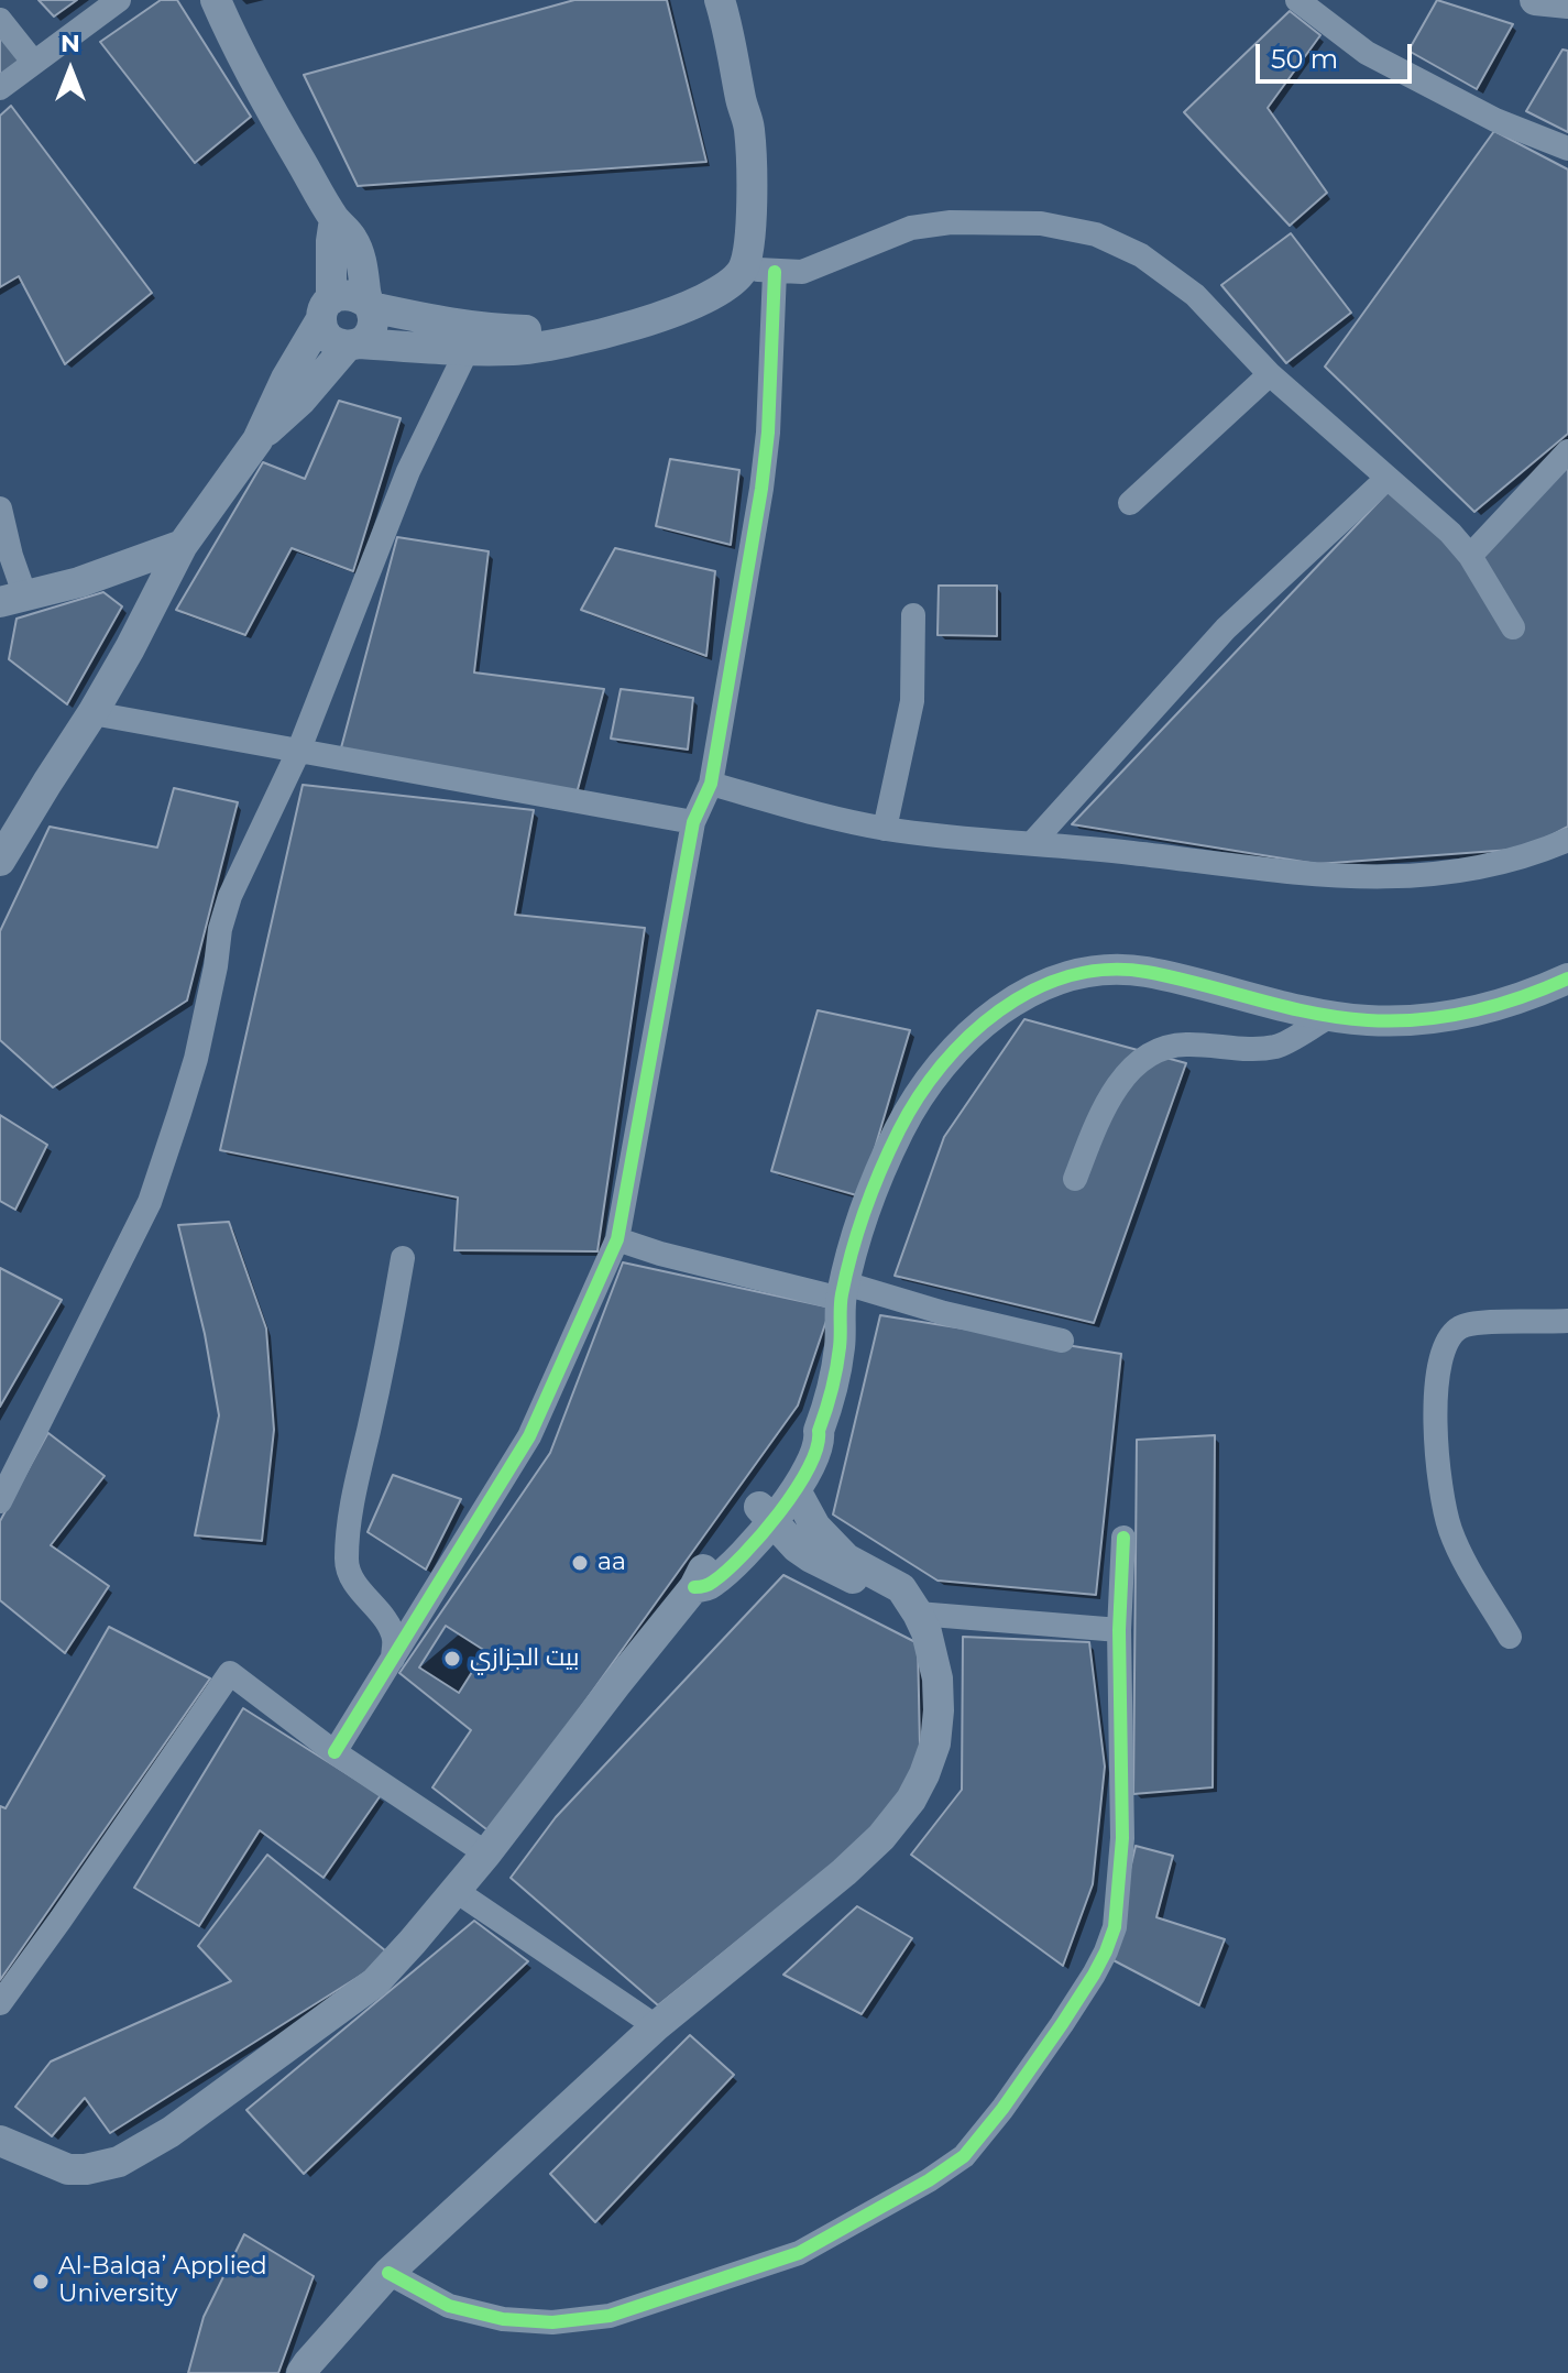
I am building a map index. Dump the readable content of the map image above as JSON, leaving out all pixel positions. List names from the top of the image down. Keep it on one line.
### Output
{"places":["aa","بيت الجزازي","Al-Balqaʼ Applied University"],"scale_bar":"50 m","north":"top"}
